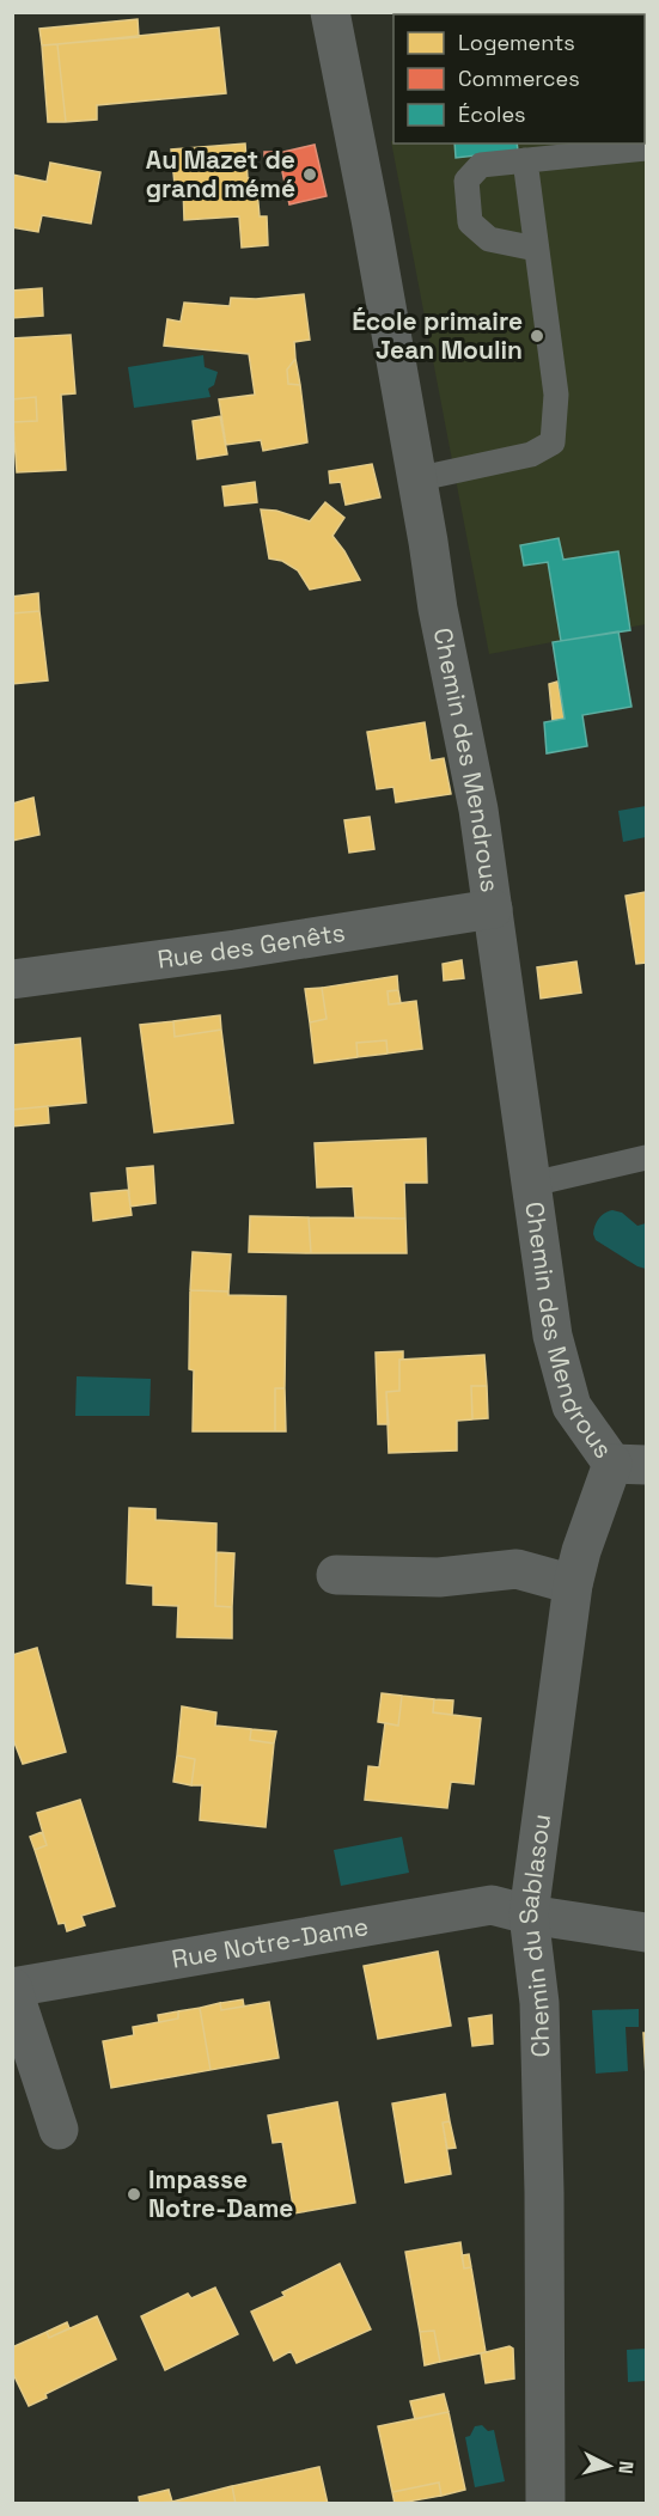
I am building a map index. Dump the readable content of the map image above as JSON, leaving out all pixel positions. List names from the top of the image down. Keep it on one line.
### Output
{"streets":{"street":["Chemin des Mendrous","Rue des Genêts","Chemin du Sablasou","Rue Notre-Dame"]},"crossings":[["Chemin des Mendrous","Rue des Genêts"],["Chemin des Mendrous","Chemin du Sablasou"],["Chemin du Sablasou","Rue Notre-Dame"]],"places":["Au Mazet de grand mémé","École primaire Jean Moulin","Impasse Notre-Dame"],"legend":["Logements","Commerces","Écoles"],"north":"right"}
